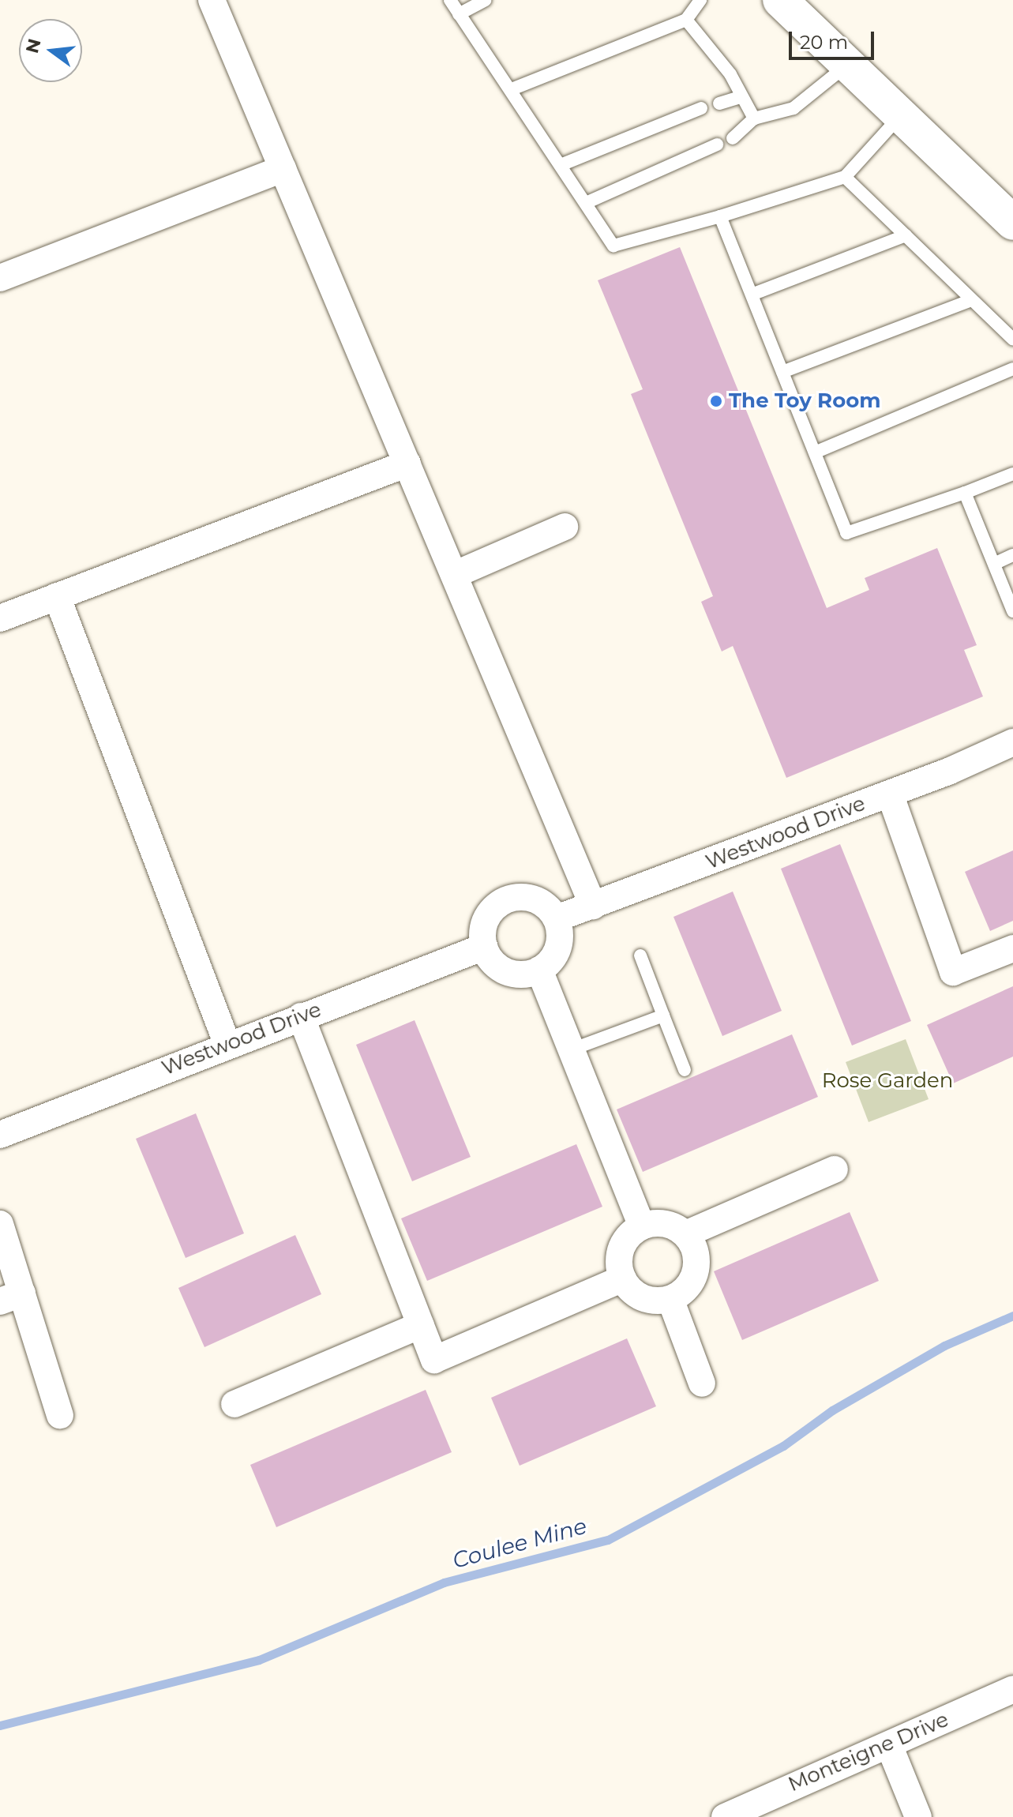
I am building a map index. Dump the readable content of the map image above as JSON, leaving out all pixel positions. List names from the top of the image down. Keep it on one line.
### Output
{"streets":{"street":["Westwood Drive","Monteigne Drive"]},"water":["Coulee Mine"],"parks":["Rose Garden"],"places":["The Toy Room"],"scale_bar":"20 m","north":"left"}
